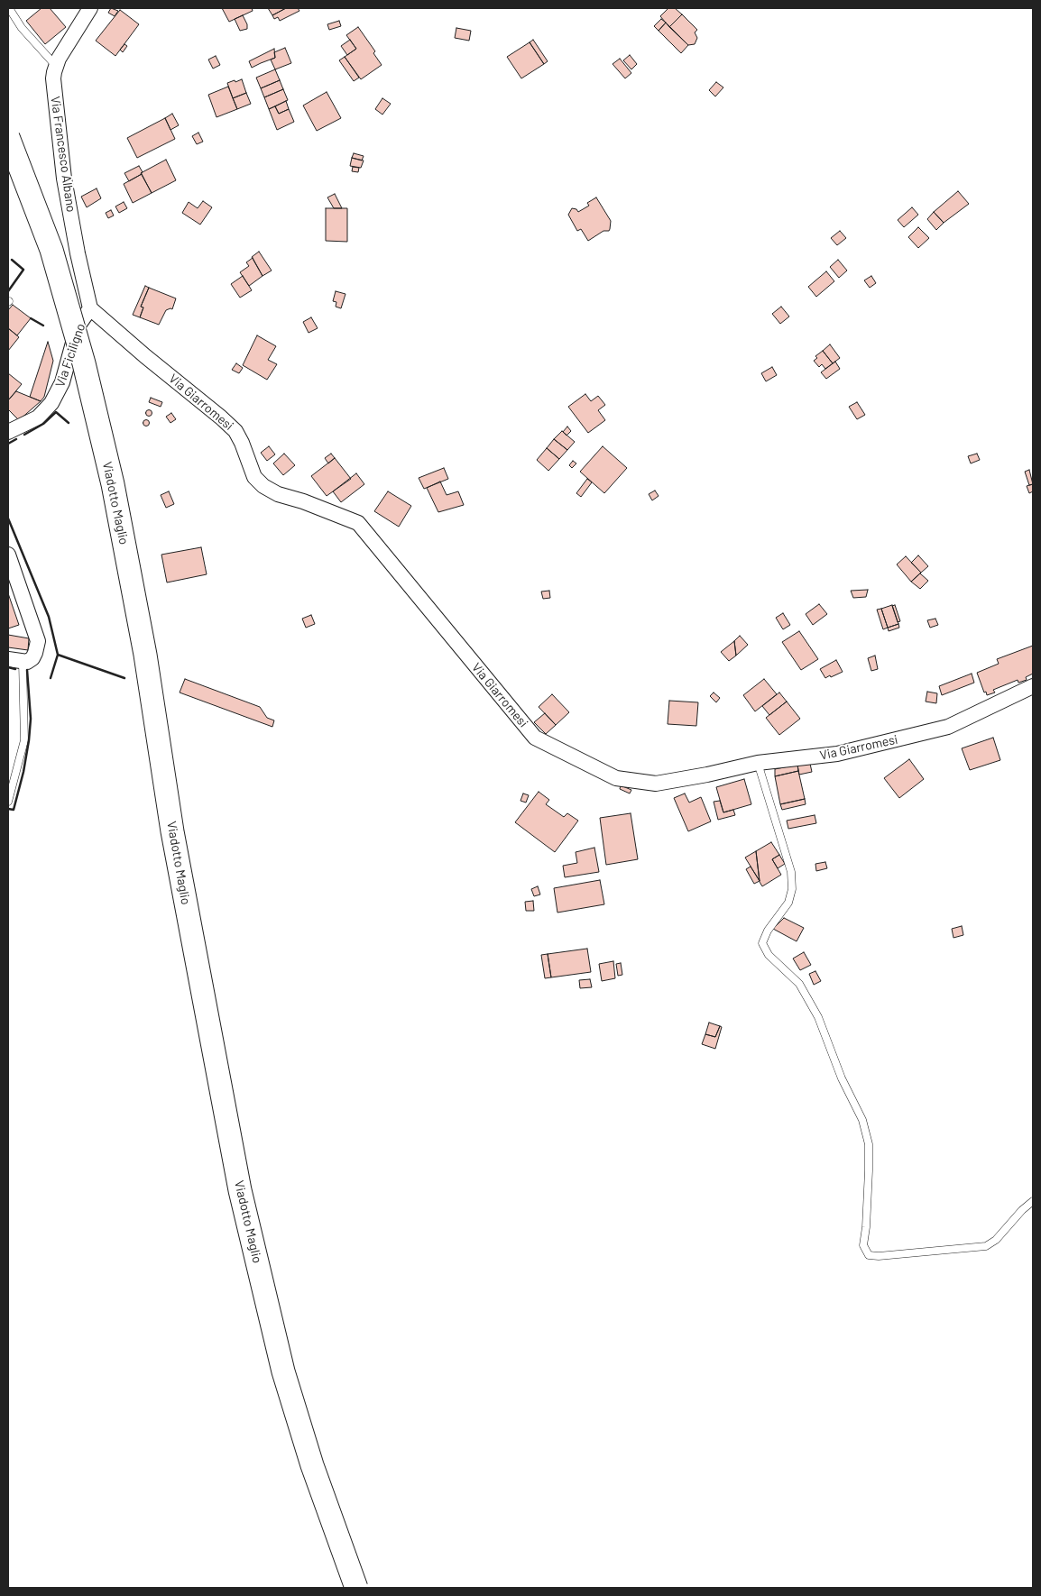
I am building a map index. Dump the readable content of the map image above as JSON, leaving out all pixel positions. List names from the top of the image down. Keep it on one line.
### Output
{"streets":{"main road":["Viadotto Maglio"],"street":["Via Francesco Albano","Via Ficiligno","Via Giarromesi"]},"crossings":[["Via Francesco Albano","Via Ficiligno"],["Via Francesco Albano","Via Giarromesi"],["Via Ficiligno","Via Giarromesi"]]}
